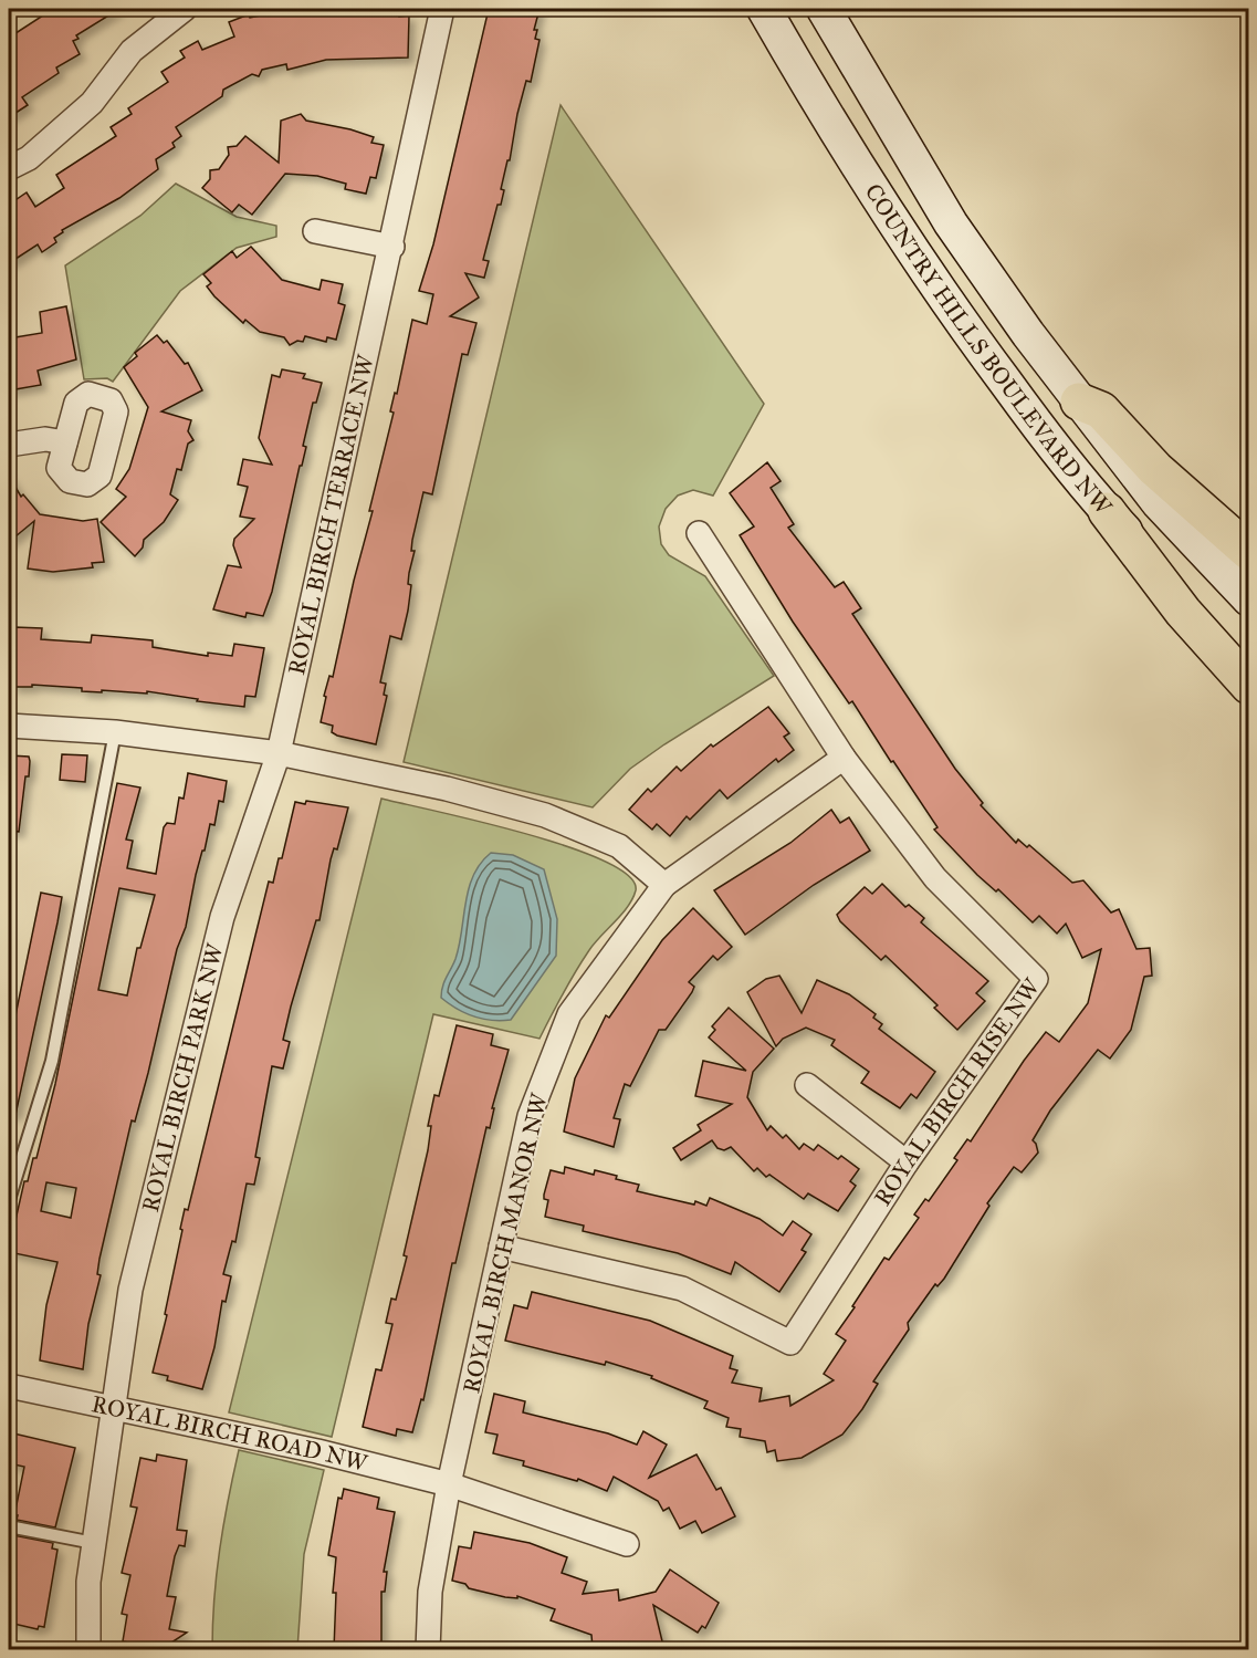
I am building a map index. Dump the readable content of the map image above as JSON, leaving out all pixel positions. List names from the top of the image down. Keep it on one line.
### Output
{"streets":{"main road":["COUNTRY HILLS BOULEVARD NW"],"street":["ROYAL BIRCH TERRACE NW","ROYAL BIRCH PARK NW","ROYAL BIRCH RISE NW","ROYAL BIRCH MANOR NW","ROYAL BIRCH ROAD NW"]},"crossings":[["ROYAL BIRCH TERRACE NW","ROYAL BIRCH PARK NW"],["ROYAL BIRCH PARK NW","ROYAL BIRCH ROAD NW"],["ROYAL BIRCH RISE NW","ROYAL BIRCH MANOR NW"],["ROYAL BIRCH MANOR NW","ROYAL BIRCH ROAD NW"]]}
